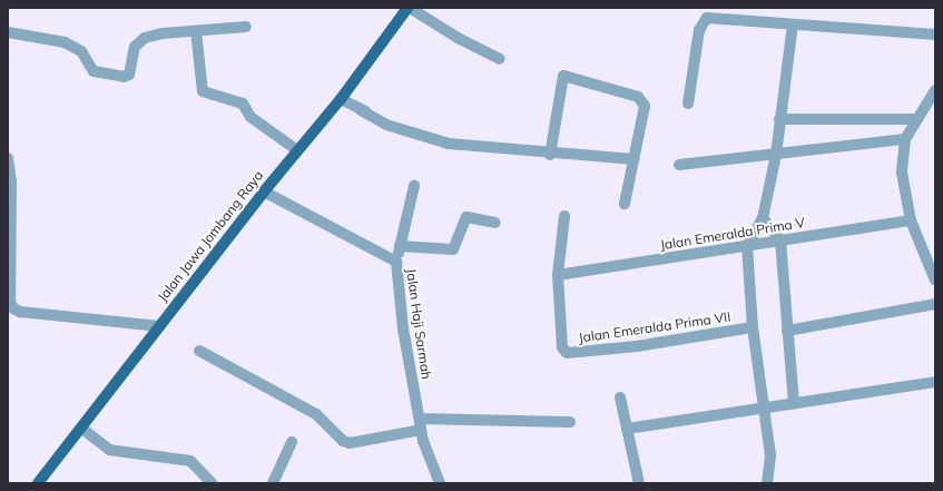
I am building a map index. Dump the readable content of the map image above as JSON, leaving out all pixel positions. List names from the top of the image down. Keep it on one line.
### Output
{"streets":{"main road":["Jalan Jawa Jombang Raya"],"street":["Jalan Emeralda Prima V","Jalan Haji Sarmah","Jalan Emeralda Prima VII"]},"crossings":[["Jalan Emeralda Prima V","Jalan Emeralda Prima VII"],["Jalan Jawa Jombang Raya","Jalan Haji Sarmah"]]}
